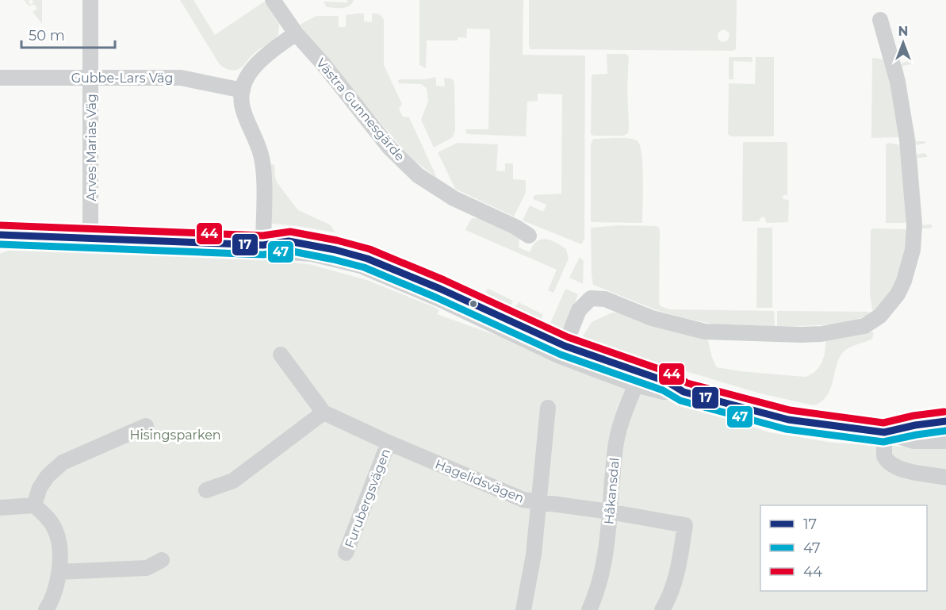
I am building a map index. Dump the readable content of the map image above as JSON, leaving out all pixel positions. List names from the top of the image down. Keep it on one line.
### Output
{"streets":{"street":["Gubbe-Lars Väg","Västra Gunnesgärde","Arves Marias Väg","Hagelidsvägen","Håkansdal","Furubergsvägen"]},"crossings":[["Gubbe-Lars Väg","Arves Marias Väg"],["Hagelidsvägen","Håkansdal"],["Hagelidsvägen","Furubergsvägen"]],"parks":["Hisingsparken"],"lines":["transit line 44","transit line 17","transit line 47"],"legend":["17","47","44"],"scale_bar":"50 m","north":"top"}
